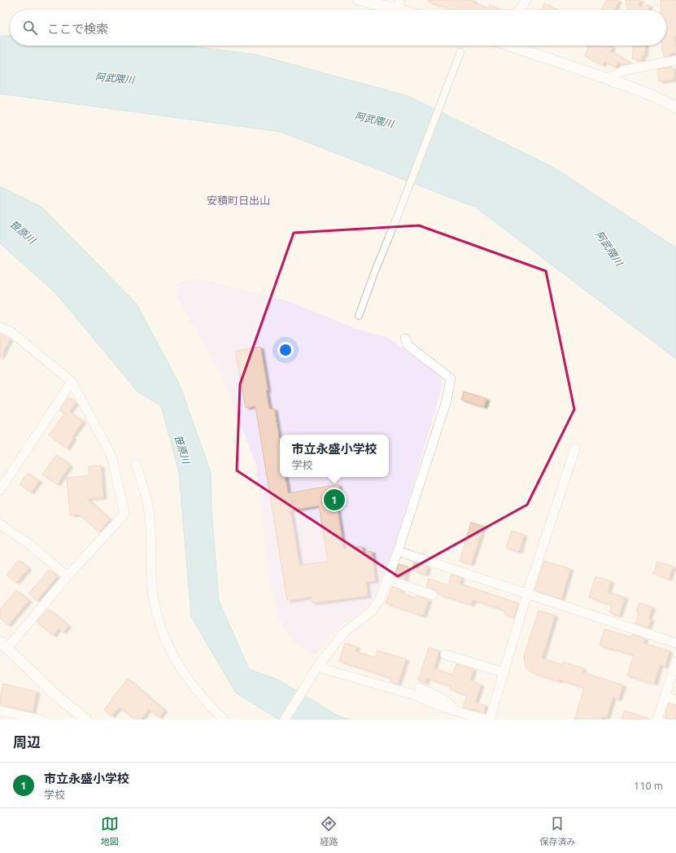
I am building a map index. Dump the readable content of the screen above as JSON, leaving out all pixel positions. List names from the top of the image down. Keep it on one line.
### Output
{"districts":["安積町日出山"],"water":["阿武隈川","笹原川"],"page":{"search":"ここで検索","popup":["市立永盛小学校","学校"],"pins":"1","heading":"周辺","list":[{"mark":"1","name":"市立永盛小学校","note":"学校","value":"110 m"}],"nav":["地図","経路","保存済み"]}}
